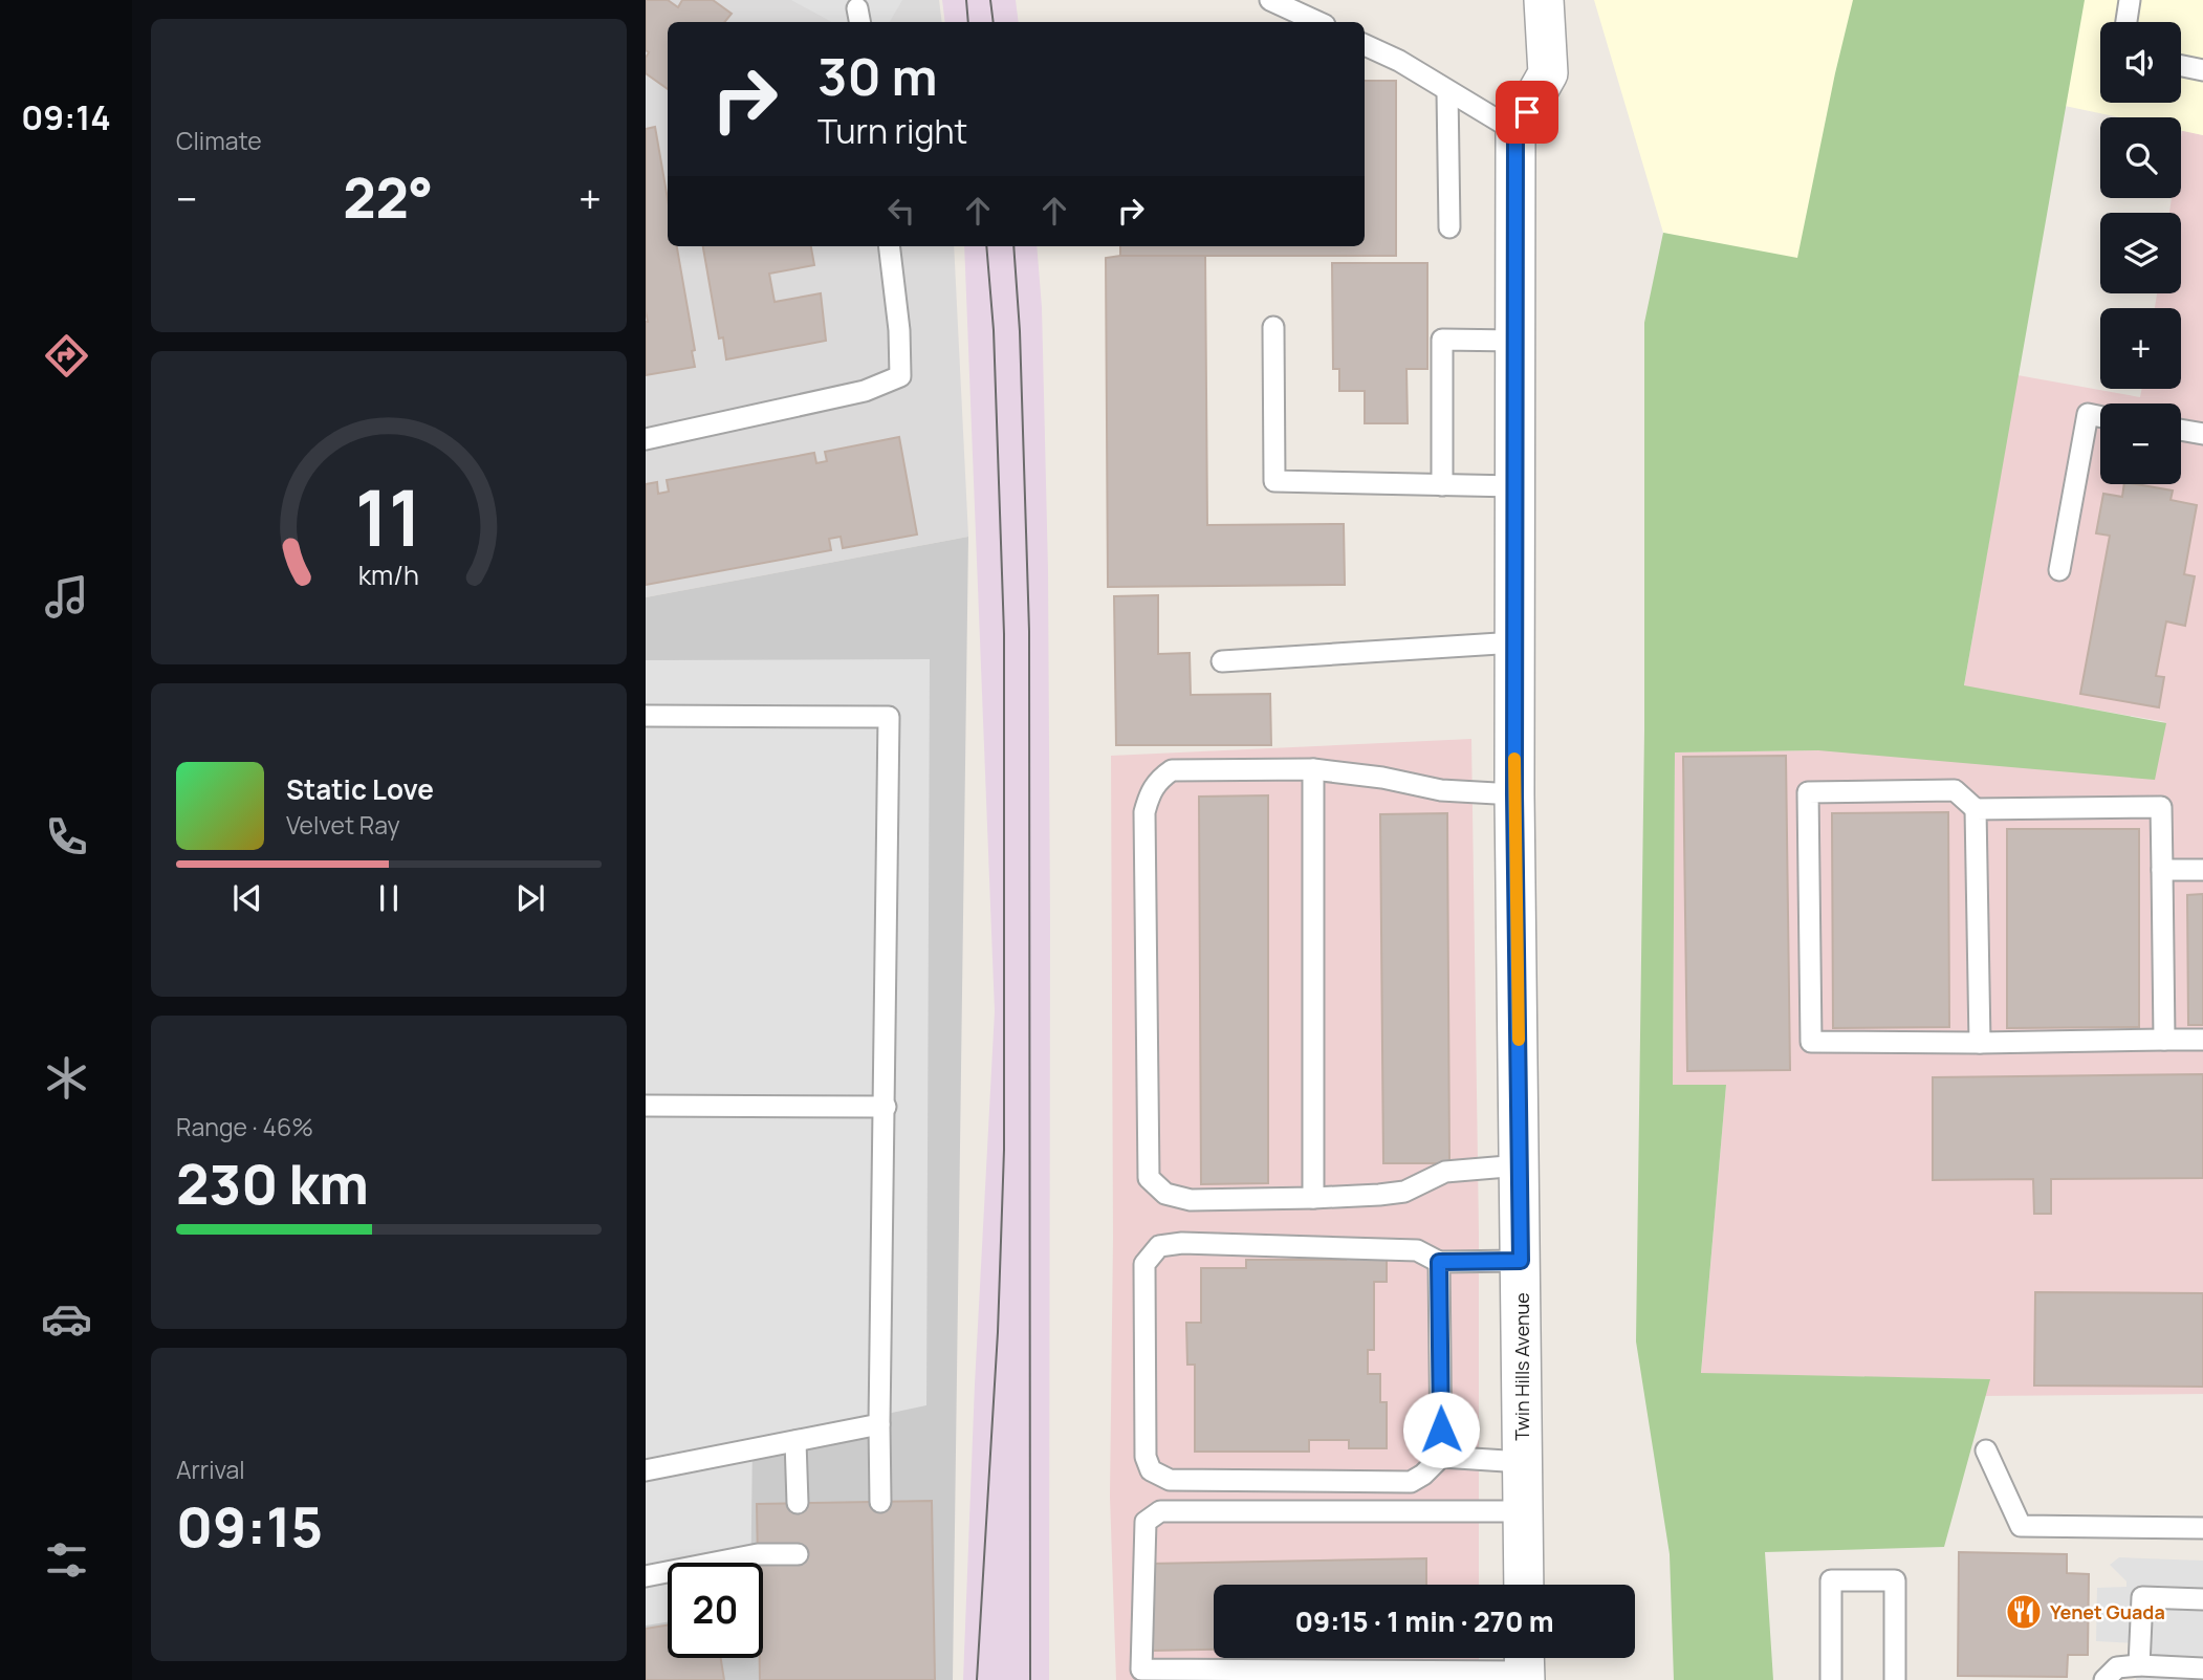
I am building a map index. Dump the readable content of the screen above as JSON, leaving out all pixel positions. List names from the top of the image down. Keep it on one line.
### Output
{"streets":{"street":["Twin Hills Avenue"]},"places":{"restaurant":["Yenet Guada"]},"page":{"tabs":"09:14","tile":["Climate",["Range · 46%","230 km"],["Arrival","09:15"]],"map_buttons":["+","−"],"turn":["30 m","Turn right"],"heat":["−","22°","+"],"song":["Static Love","Velvet Ray"],"limit":"20","trip":"09:15 · 1 min · 270 m","gauge":["11","km/h"]}}
